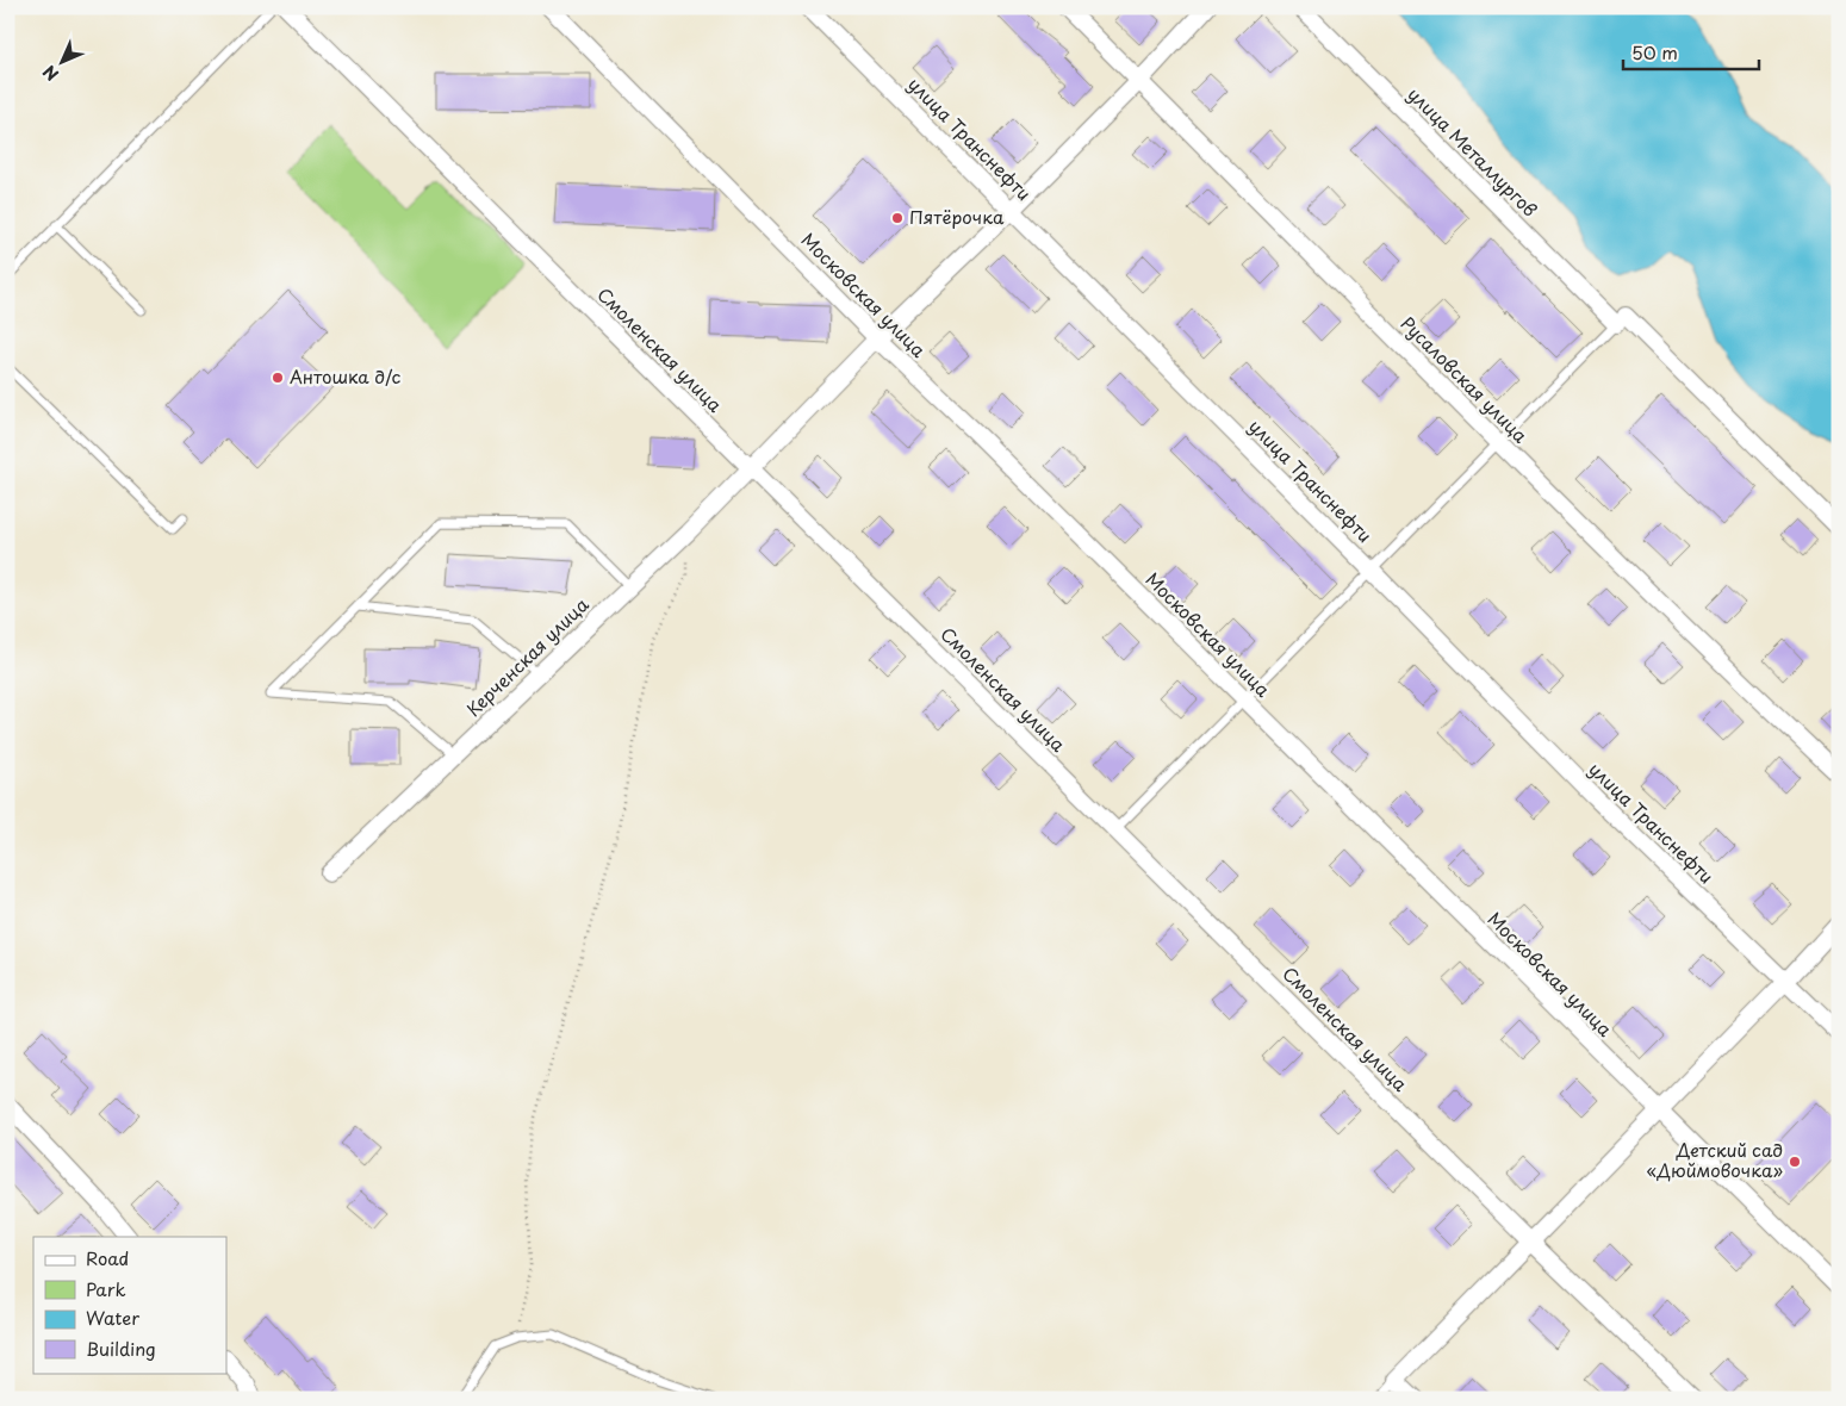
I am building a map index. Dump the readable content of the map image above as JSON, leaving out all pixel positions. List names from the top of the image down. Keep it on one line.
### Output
{"streets":{"street":["улица Транснефти","улица Металлургов","Московская улица","Смоленская улица","Русаловская улица","Керченская улица"]},"crossings":[["улица Транснефти","Керченская улица"],["Московская улица","Керченская улица"],["Смоленская улица","Керченская улица"],["Русаловская улица","Керченская улица"]],"places":["Пятёрочка","Антошка д/с","Детский сад «Дюймовочка»"],"legend":["Road","Park","Water","Building"],"scale_bar":"50 m","north":"bottom left"}
